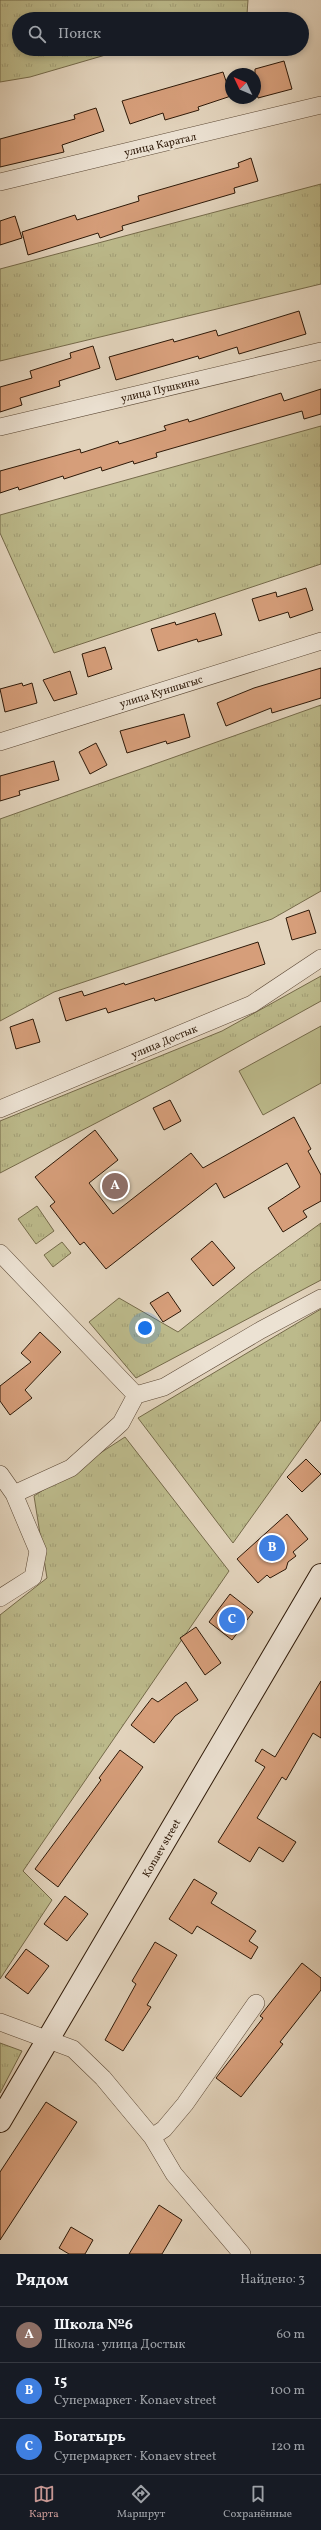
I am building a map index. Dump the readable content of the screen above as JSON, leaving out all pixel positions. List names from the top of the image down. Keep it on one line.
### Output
{"streets":{"main road":["Konaev street"],"street":["улица Каратал","улица Пушкина","улица Куншыгыс","улица Достык"]},"north":"top left","page":{"search":"Поиск","pins":["A","B","C"],"heading":["Рядом","Найдено: 3"],"list":[{"mark":"A","name":"Школа №6","note":"Школа · улица Достык","value":"60 m"},{"mark":"B","name":"15","note":"Супермаркет · Konaev street","value":"100 m"},{"mark":"C","name":"Богатырь","note":"Супермаркет · Konaev street","value":"120 m"}],"nav":["Карта","Маршрут","Сохранённые"]}}
